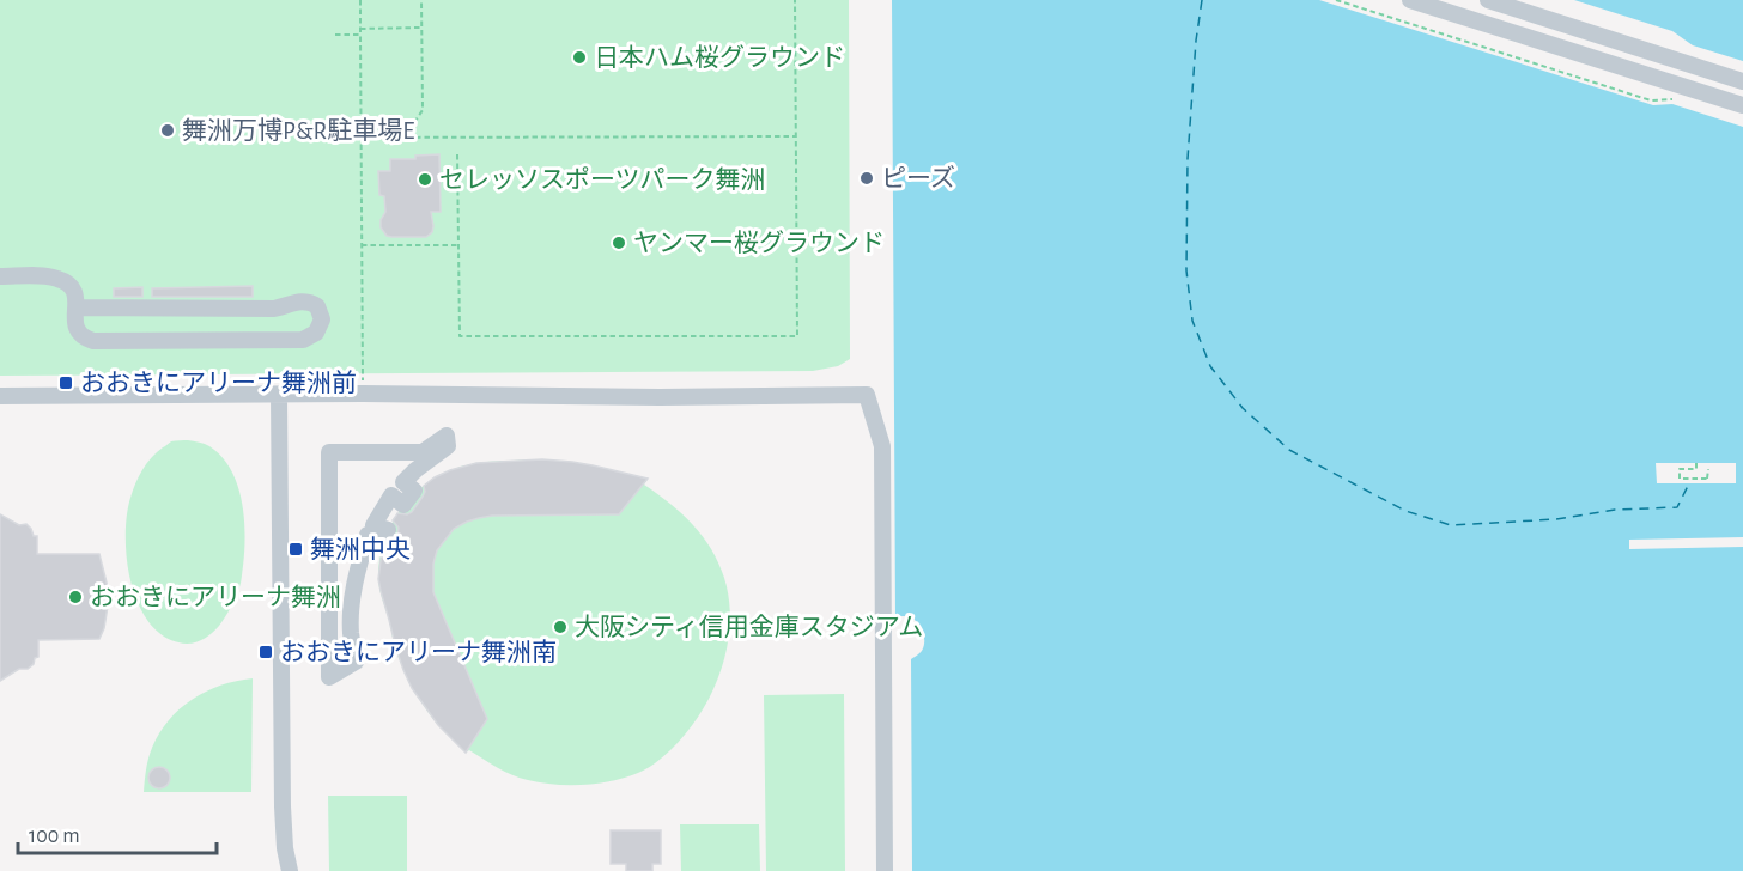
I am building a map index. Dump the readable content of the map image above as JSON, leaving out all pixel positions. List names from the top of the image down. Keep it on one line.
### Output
{"places":{"other":["日本ハム桜グラウンド","舞洲万博P&R駐車場E","ピーズ","セレッソスポーツパーク舞洲","ヤンマー桜グラウンド","おおきにアリーナ舞洲","大阪シティ信用金庫スタジアム"],"transit":["おおきにアリーナ舞洲前","舞洲中央","おおきにアリーナ舞洲南"]},"scale_bar":"100 m"}
